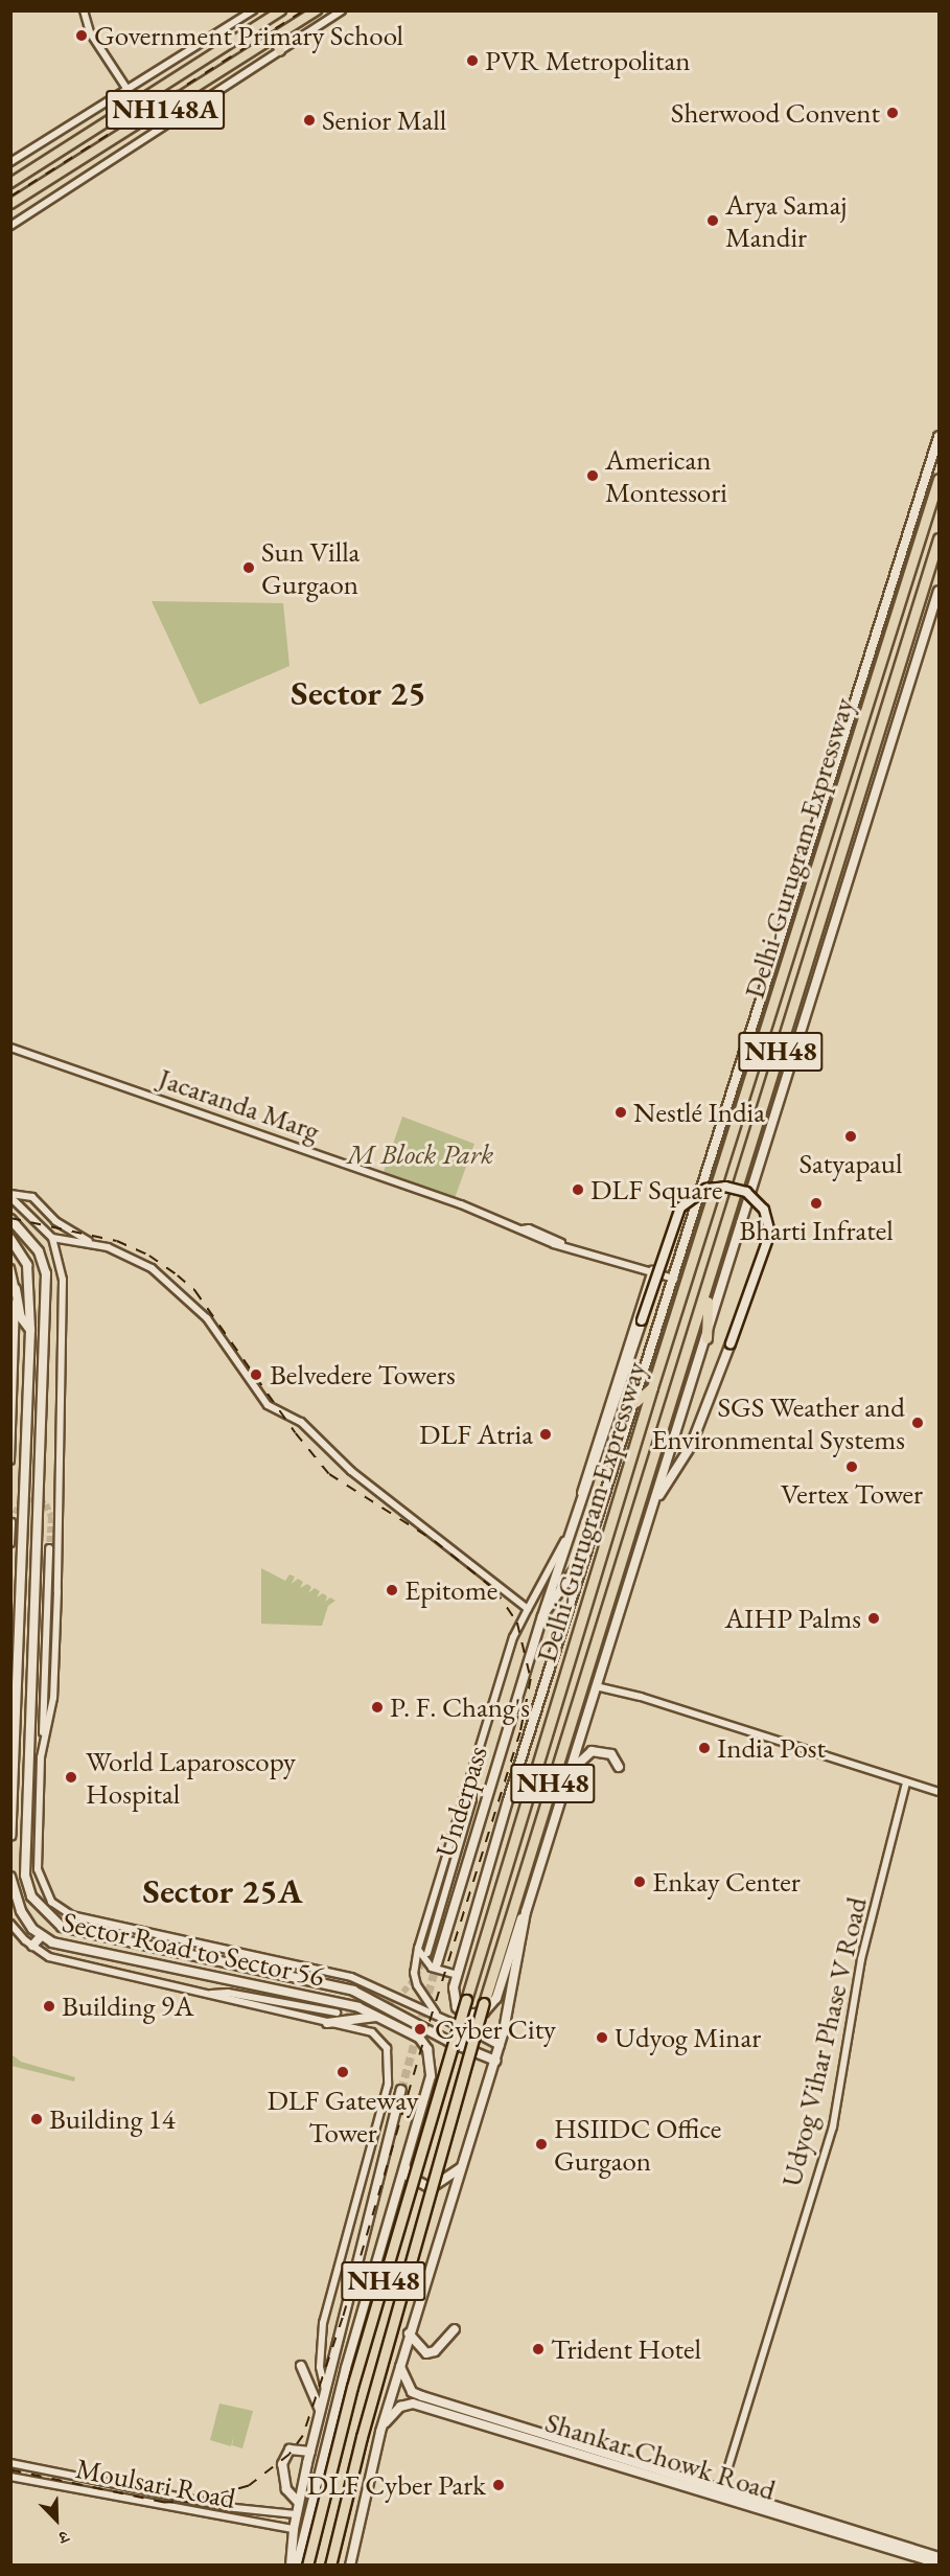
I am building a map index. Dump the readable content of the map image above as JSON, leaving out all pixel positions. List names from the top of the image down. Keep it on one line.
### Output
{"streets":{"highway":["Delhi-Gurugram Expressway","NH48"],"main road":["NH148A","Underpass","Sector Road to Sector 56","Shankar Chowk Road"],"street":["Jacaranda Marg","Udyog Vihar Phase V Road","Moulsari Road"]},"crossings":[["Udyog Vihar Phase V Road","Shankar Chowk Road"]],"districts":["Sector 25","Sector 25A"],"parks":["M Block Park"],"places":["Government Primary School","PVR Metropolitan","Sherwood Convent","Senior Mall","Arya Samaj Mandir","American Montessori","Sun Villa Gurgaon","Nestlé India","Satyapaul","DLF Square","Bharti Infratel","Belvedere Towers","SGS Weather and Environmental Systems","DLF Atria","Vertex Tower","Epitome","AIHP Palms","P. F. Chang's","India Post","World Laparoscopy Hospital","Enkay Center","Building 9A","Cyber City","Udyog Minar","DLF Gateway Tower","Building 14","HSIIDC Office Gurgaon","Trident Hotel","DLF Cyber Park"],"north":"bottom right"}
